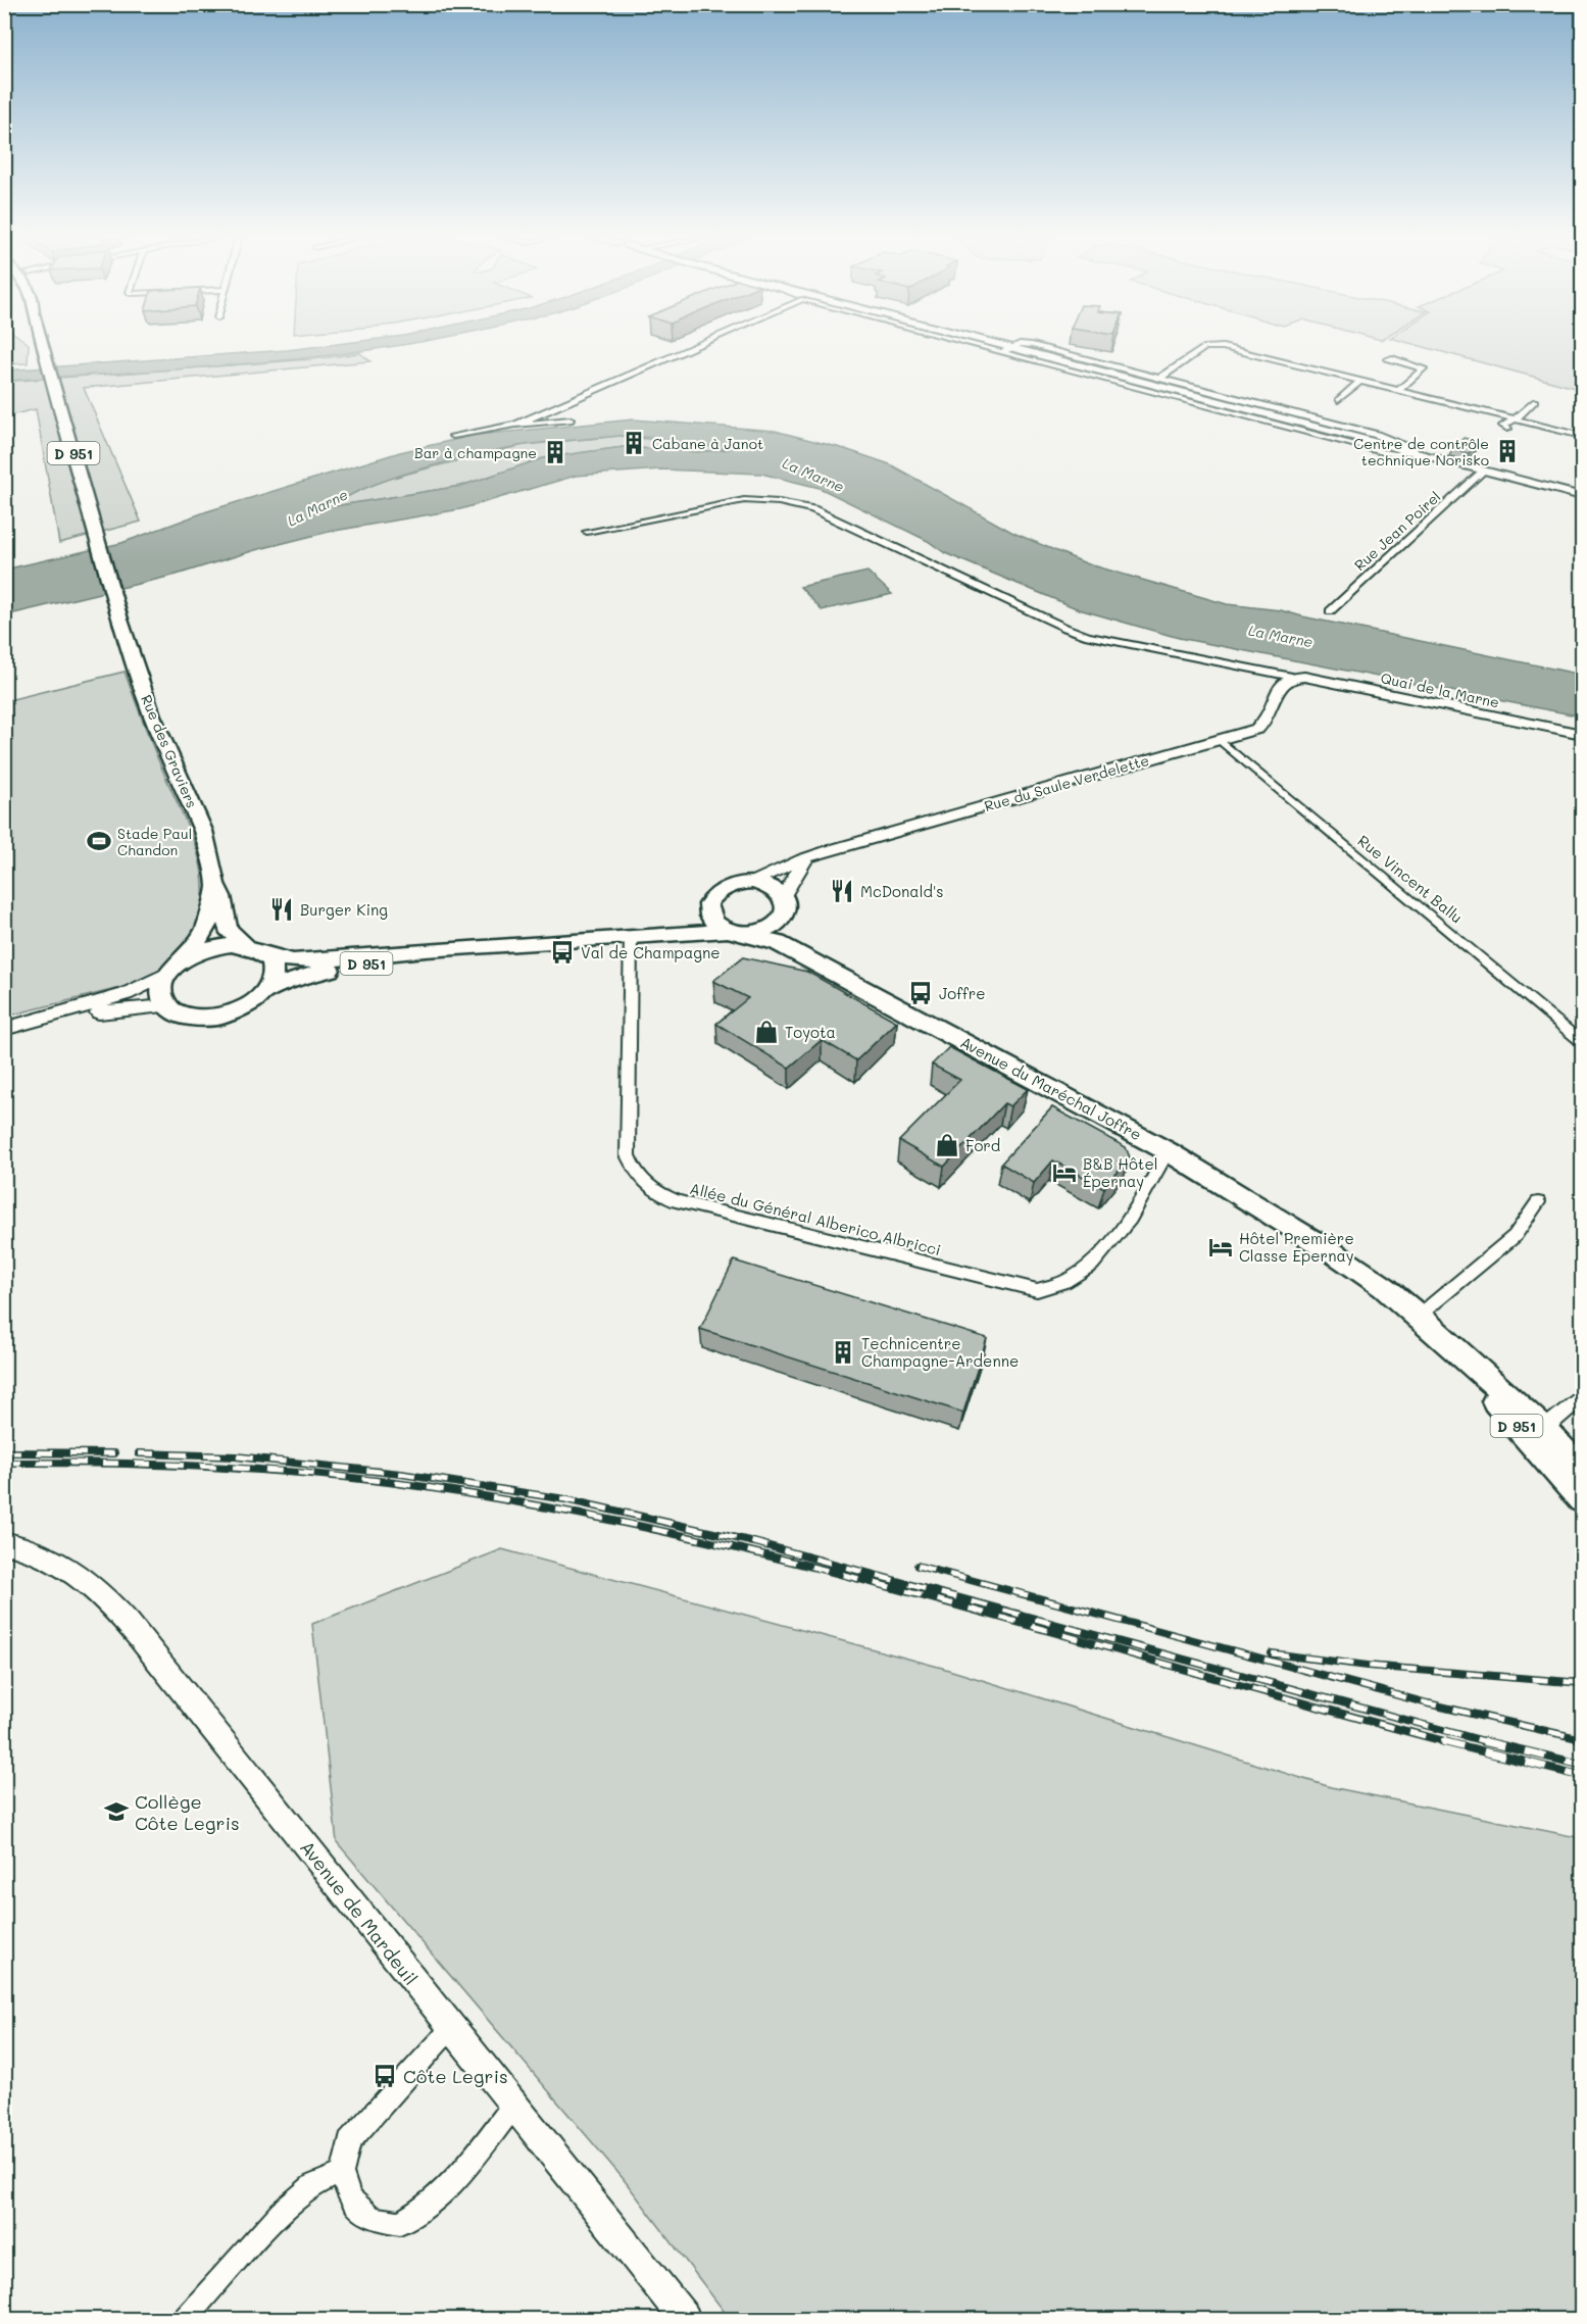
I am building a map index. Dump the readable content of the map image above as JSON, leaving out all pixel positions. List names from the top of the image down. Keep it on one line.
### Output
{"streets":{"main road":["D 951","Rue des Graviers","Avenue du Maréchal Joffre"],"street":["Rue Jean Poirel","Quai de la Marne","Rue du Saule Verdelette","Rue Vincent Ballu","Allée du Général Alberico Albricci","Avenue de Mardeuil"]},"crossings":[["D 951","Rue des Graviers"],["D 951","Rue du Saule Verdelette"],["D 951","Avenue du Maréchal Joffre"],["D 951","Allée du Général Alberico Albricci"],["Quai de la Marne","Rue du Saule Verdelette"],["Rue du Saule Verdelette","Rue Vincent Ballu"],["Rue du Saule Verdelette","Avenue du Maréchal Joffre"],["Avenue du Maréchal Joffre","Allée du Général Alberico Albricci"]],"water":["La Marne"],"places":{"building":["Cabane à Janot","Centre de contrôle technique Norisko","Bar à champagne","Technicentre Champagne-Ardenne"],"sports":["Stade Paul Chandon"],"restaurant":["McDonald's","Burger King"],"bus stop":["Val de Champagne","Joffre","Côte Legris"],"shop":["Toyota","Ford"],"hotel":["B&B Hôtel Épernay","Hôtel Première Classe Epernay"],"school or university":["Collège Côte Legris"]}}
